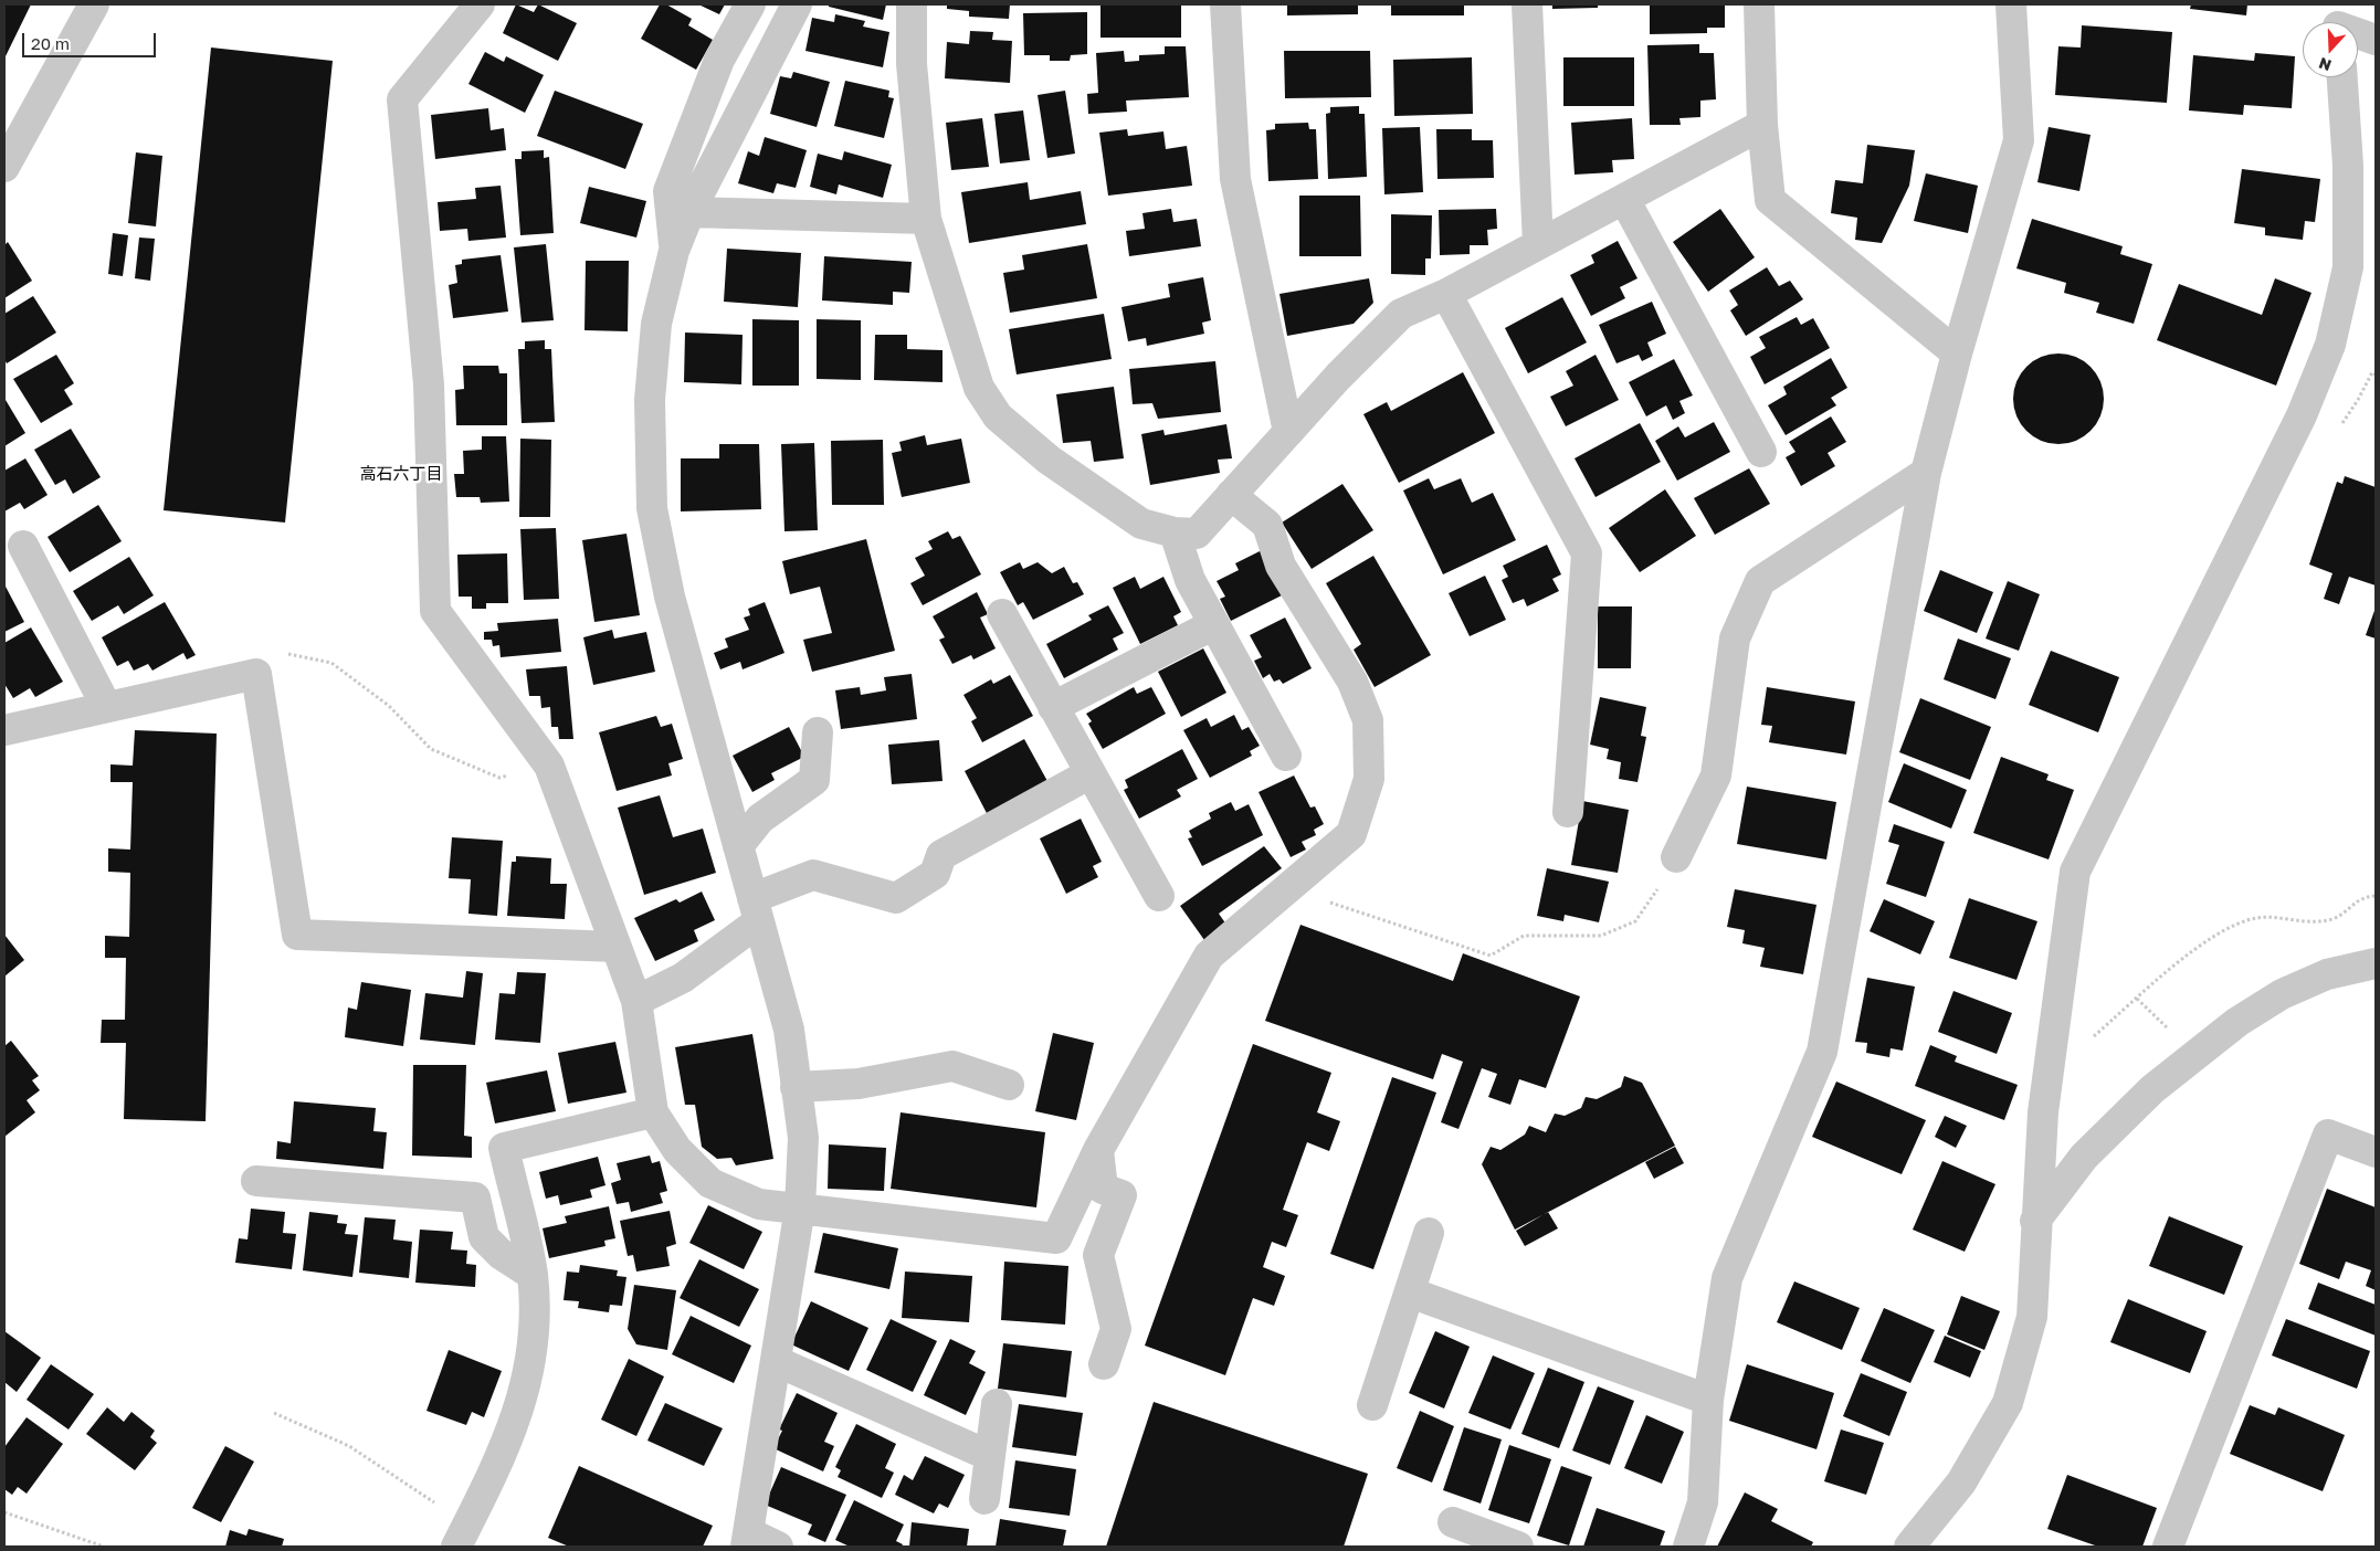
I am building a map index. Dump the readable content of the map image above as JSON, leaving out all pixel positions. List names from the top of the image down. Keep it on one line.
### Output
{"districts":["高石六丁目"],"scale_bar":"20 m","north":"bottom"}
